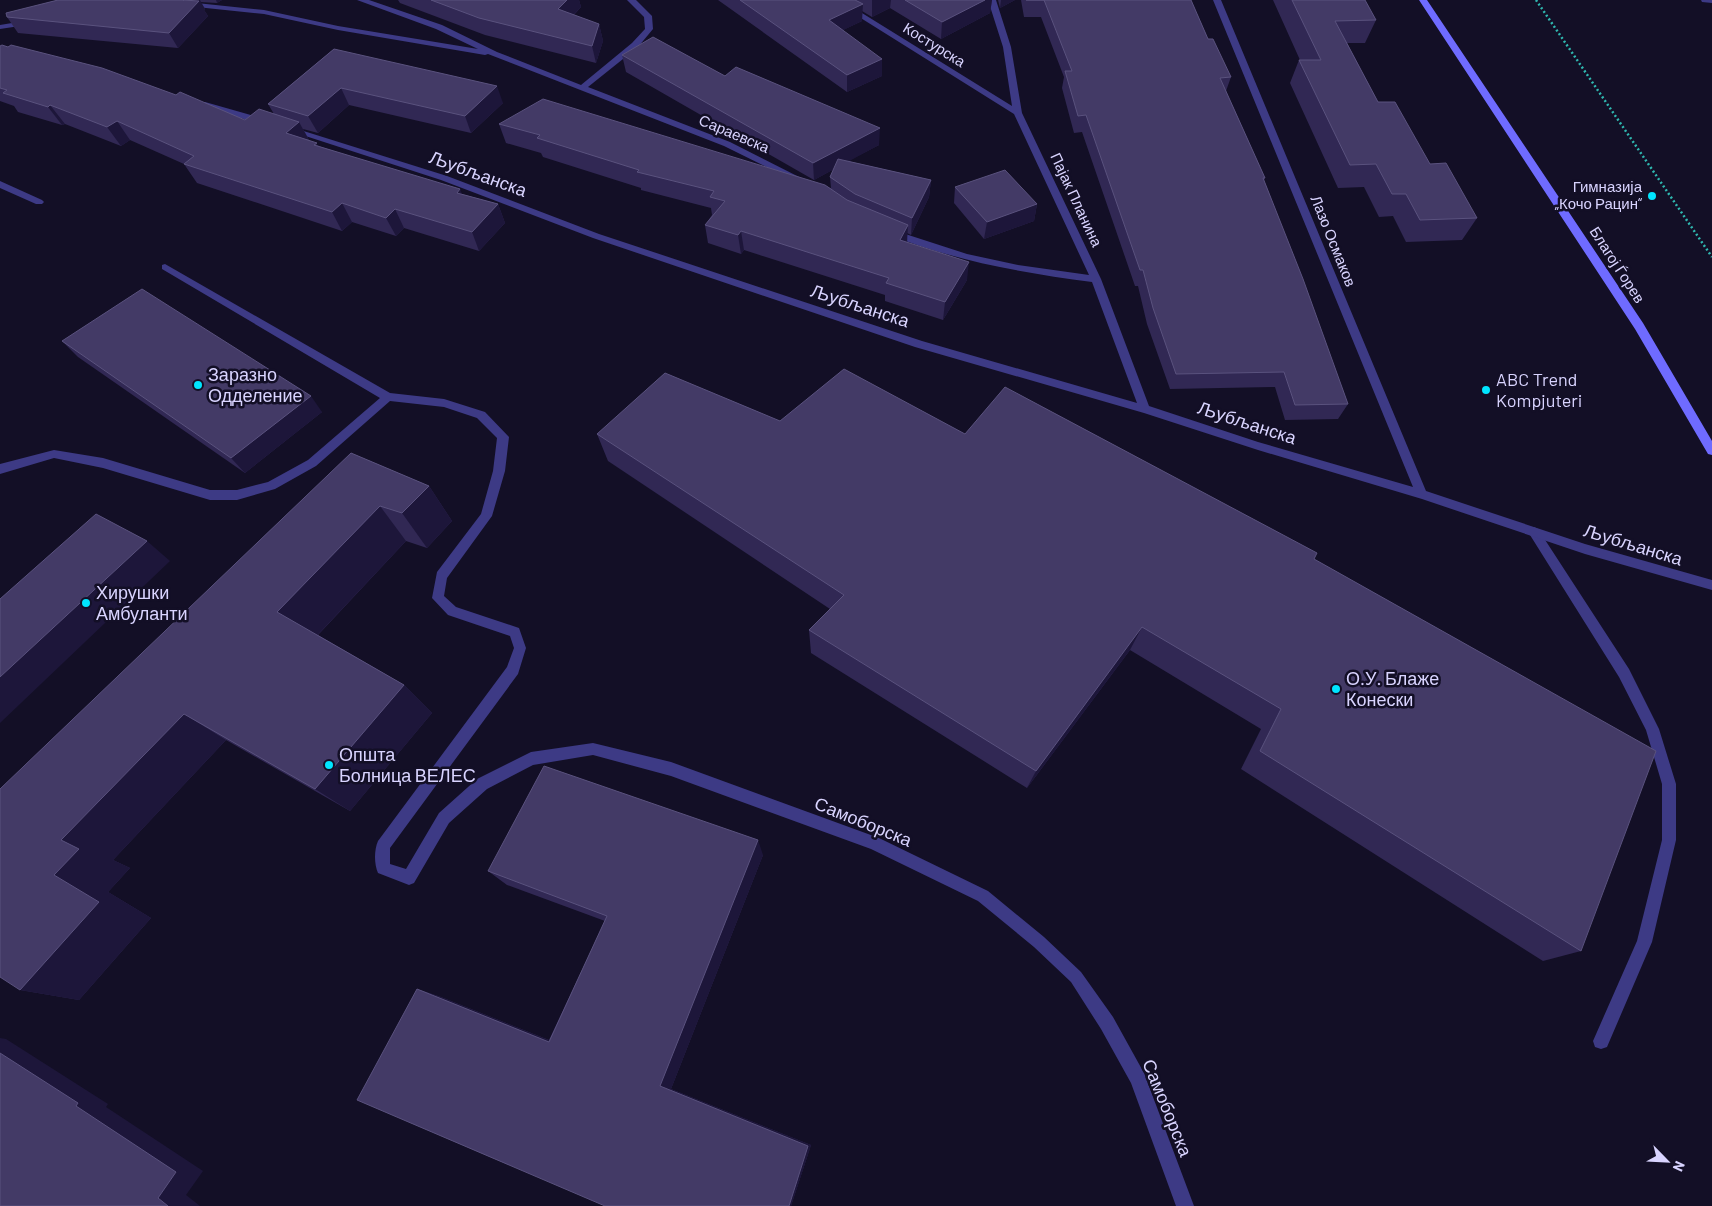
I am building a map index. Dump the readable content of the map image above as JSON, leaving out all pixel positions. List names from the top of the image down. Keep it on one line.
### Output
{"streets":{"main road":["Благој Ѓорев"],"street":["Костурска","Сараевска","Љубљанска","Пајак Планина","Лазо Осмаков","Самоборска"]},"crossings":[["Костурска","Пајак Планина"],["Љубљанска","Пајак Планина"],["Љубљанска","Лазо Осмаков"]],"places":["Гимназија „Кочо Рацин“","Заразно Одделение","ABC Trend Kompjuteri","Хирушки Амбуланти","О.У. Блаже Конески","Општа Болница ВЕЛЕС"],"north":"bottom right"}
